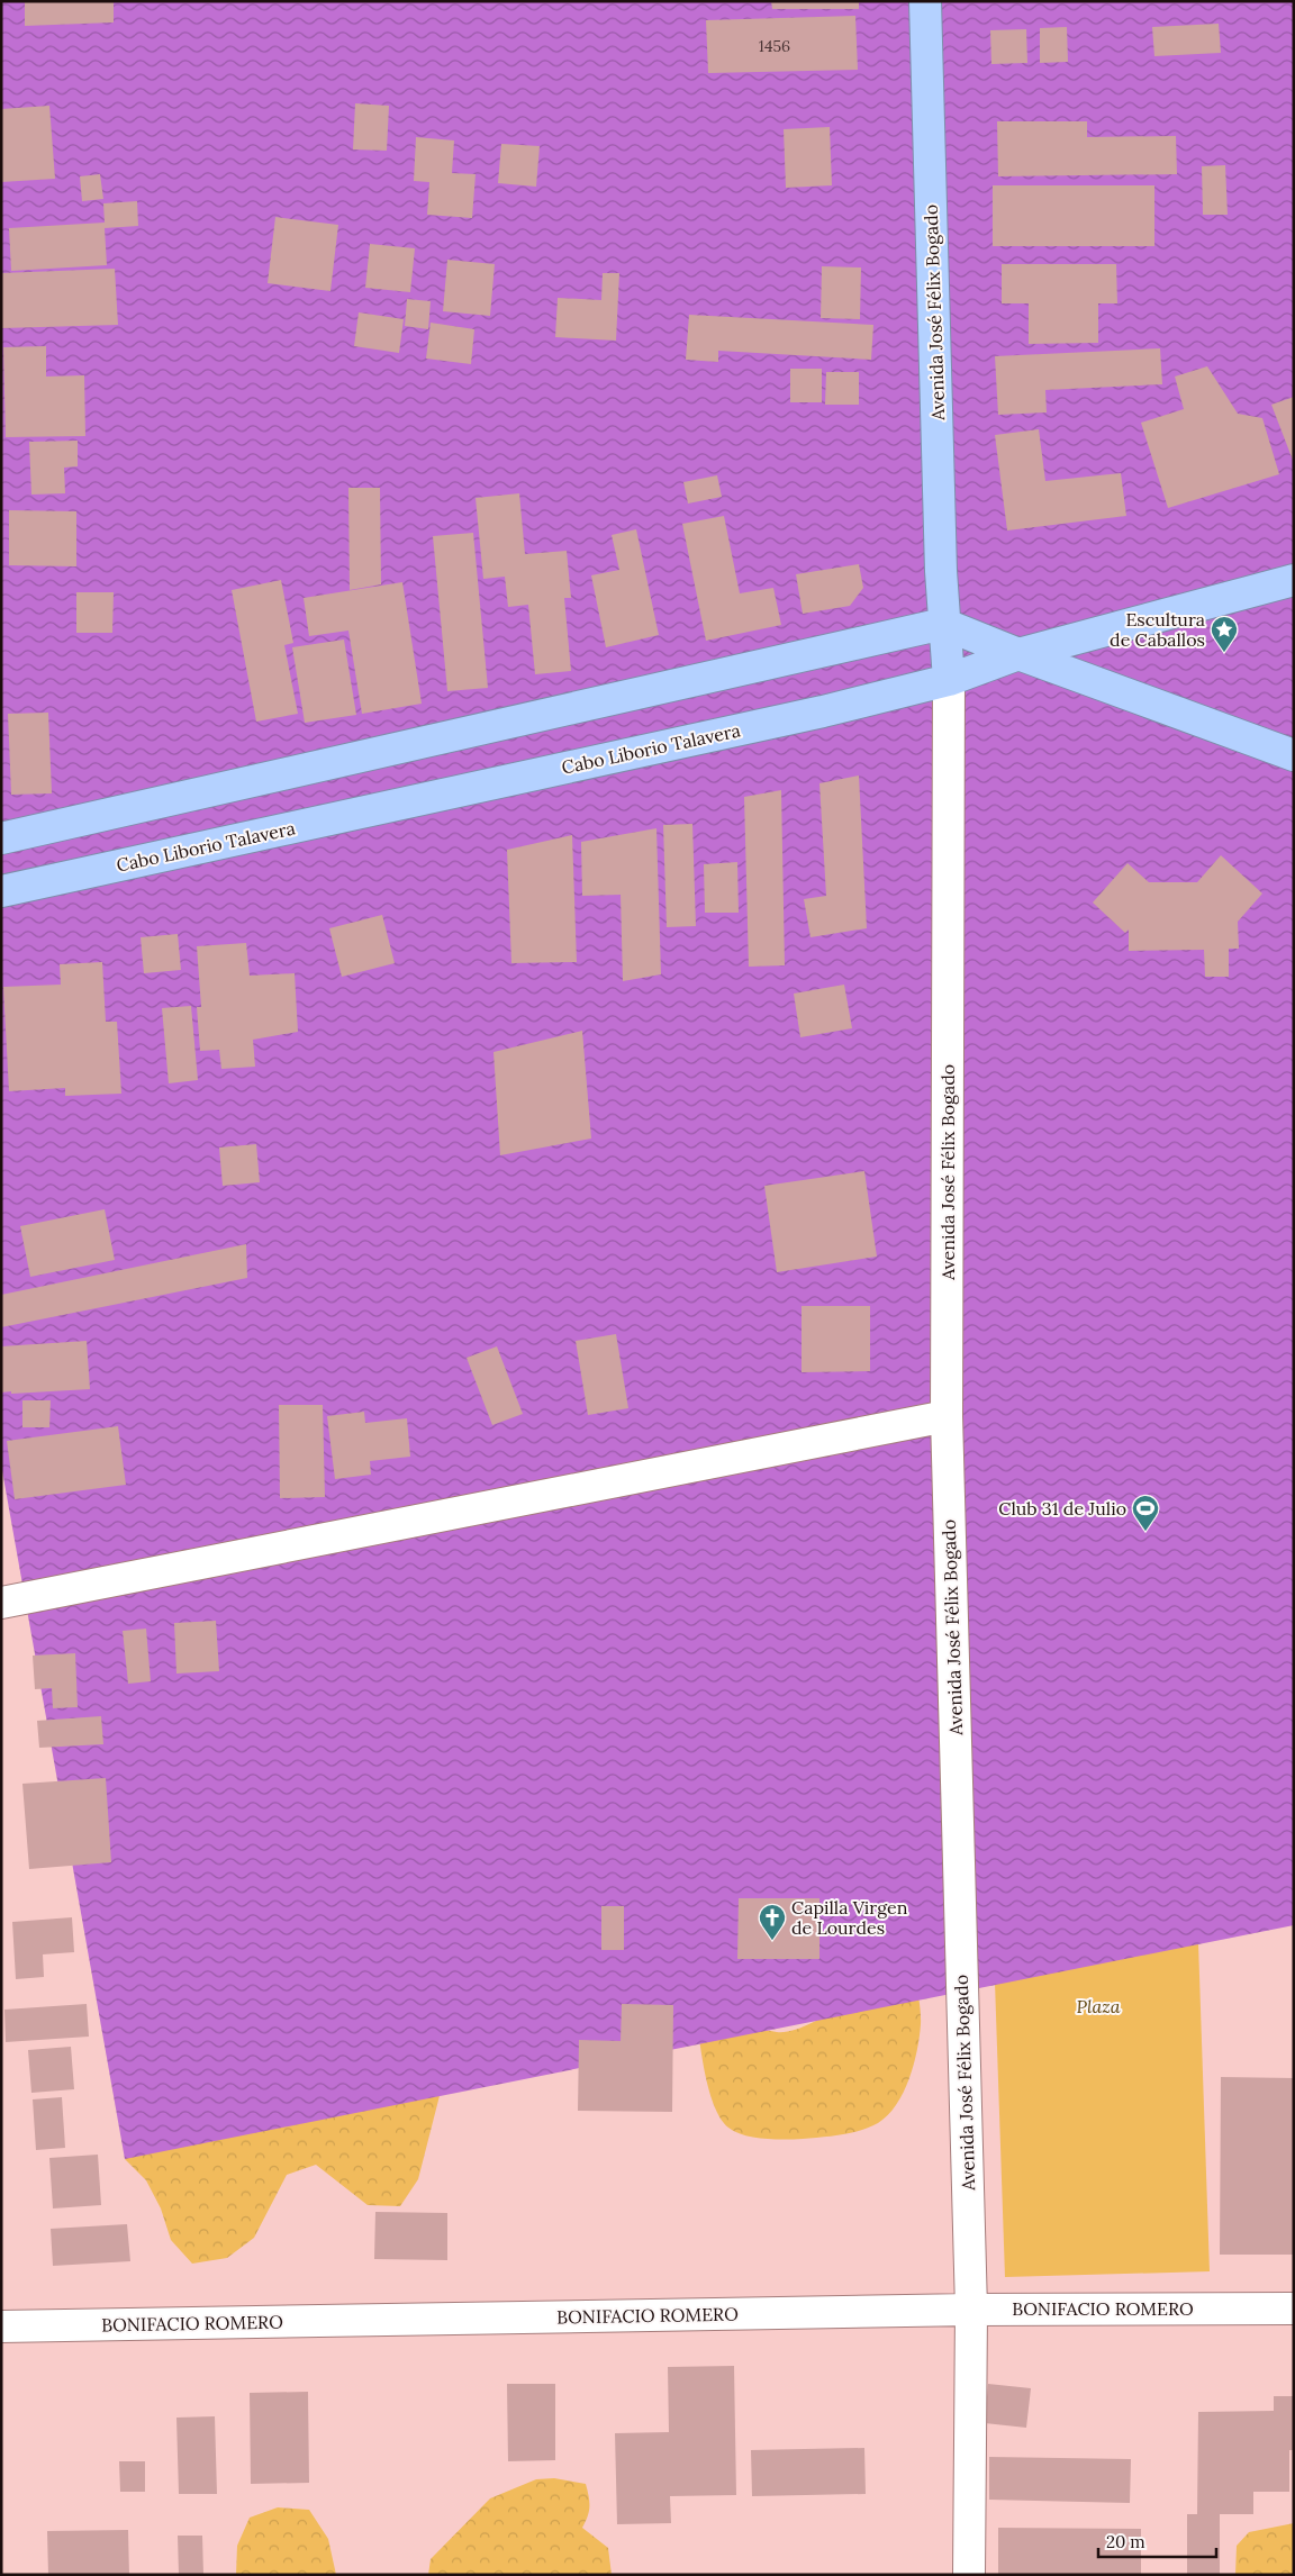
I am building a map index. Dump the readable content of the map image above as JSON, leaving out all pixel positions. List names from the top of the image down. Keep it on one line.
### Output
{"streets":{"highway":["Avenida José Félix Bogado","Cabo Liborio Talavera"],"street":["BONIFACIO ROMERO"]},"crossings":[["Avenida José Félix Bogado","Cabo Liborio Talavera"],["Avenida José Félix Bogado","BONIFACIO ROMERO"]],"parks":["Plaza"],"places":{"place":["Escultura de Caballos"],"sports":["Club 31 de Julio"],"church":["Capilla Virgen de Lourdes"]},"house_numbers":["1456"],"scale_bar":"20 m"}
